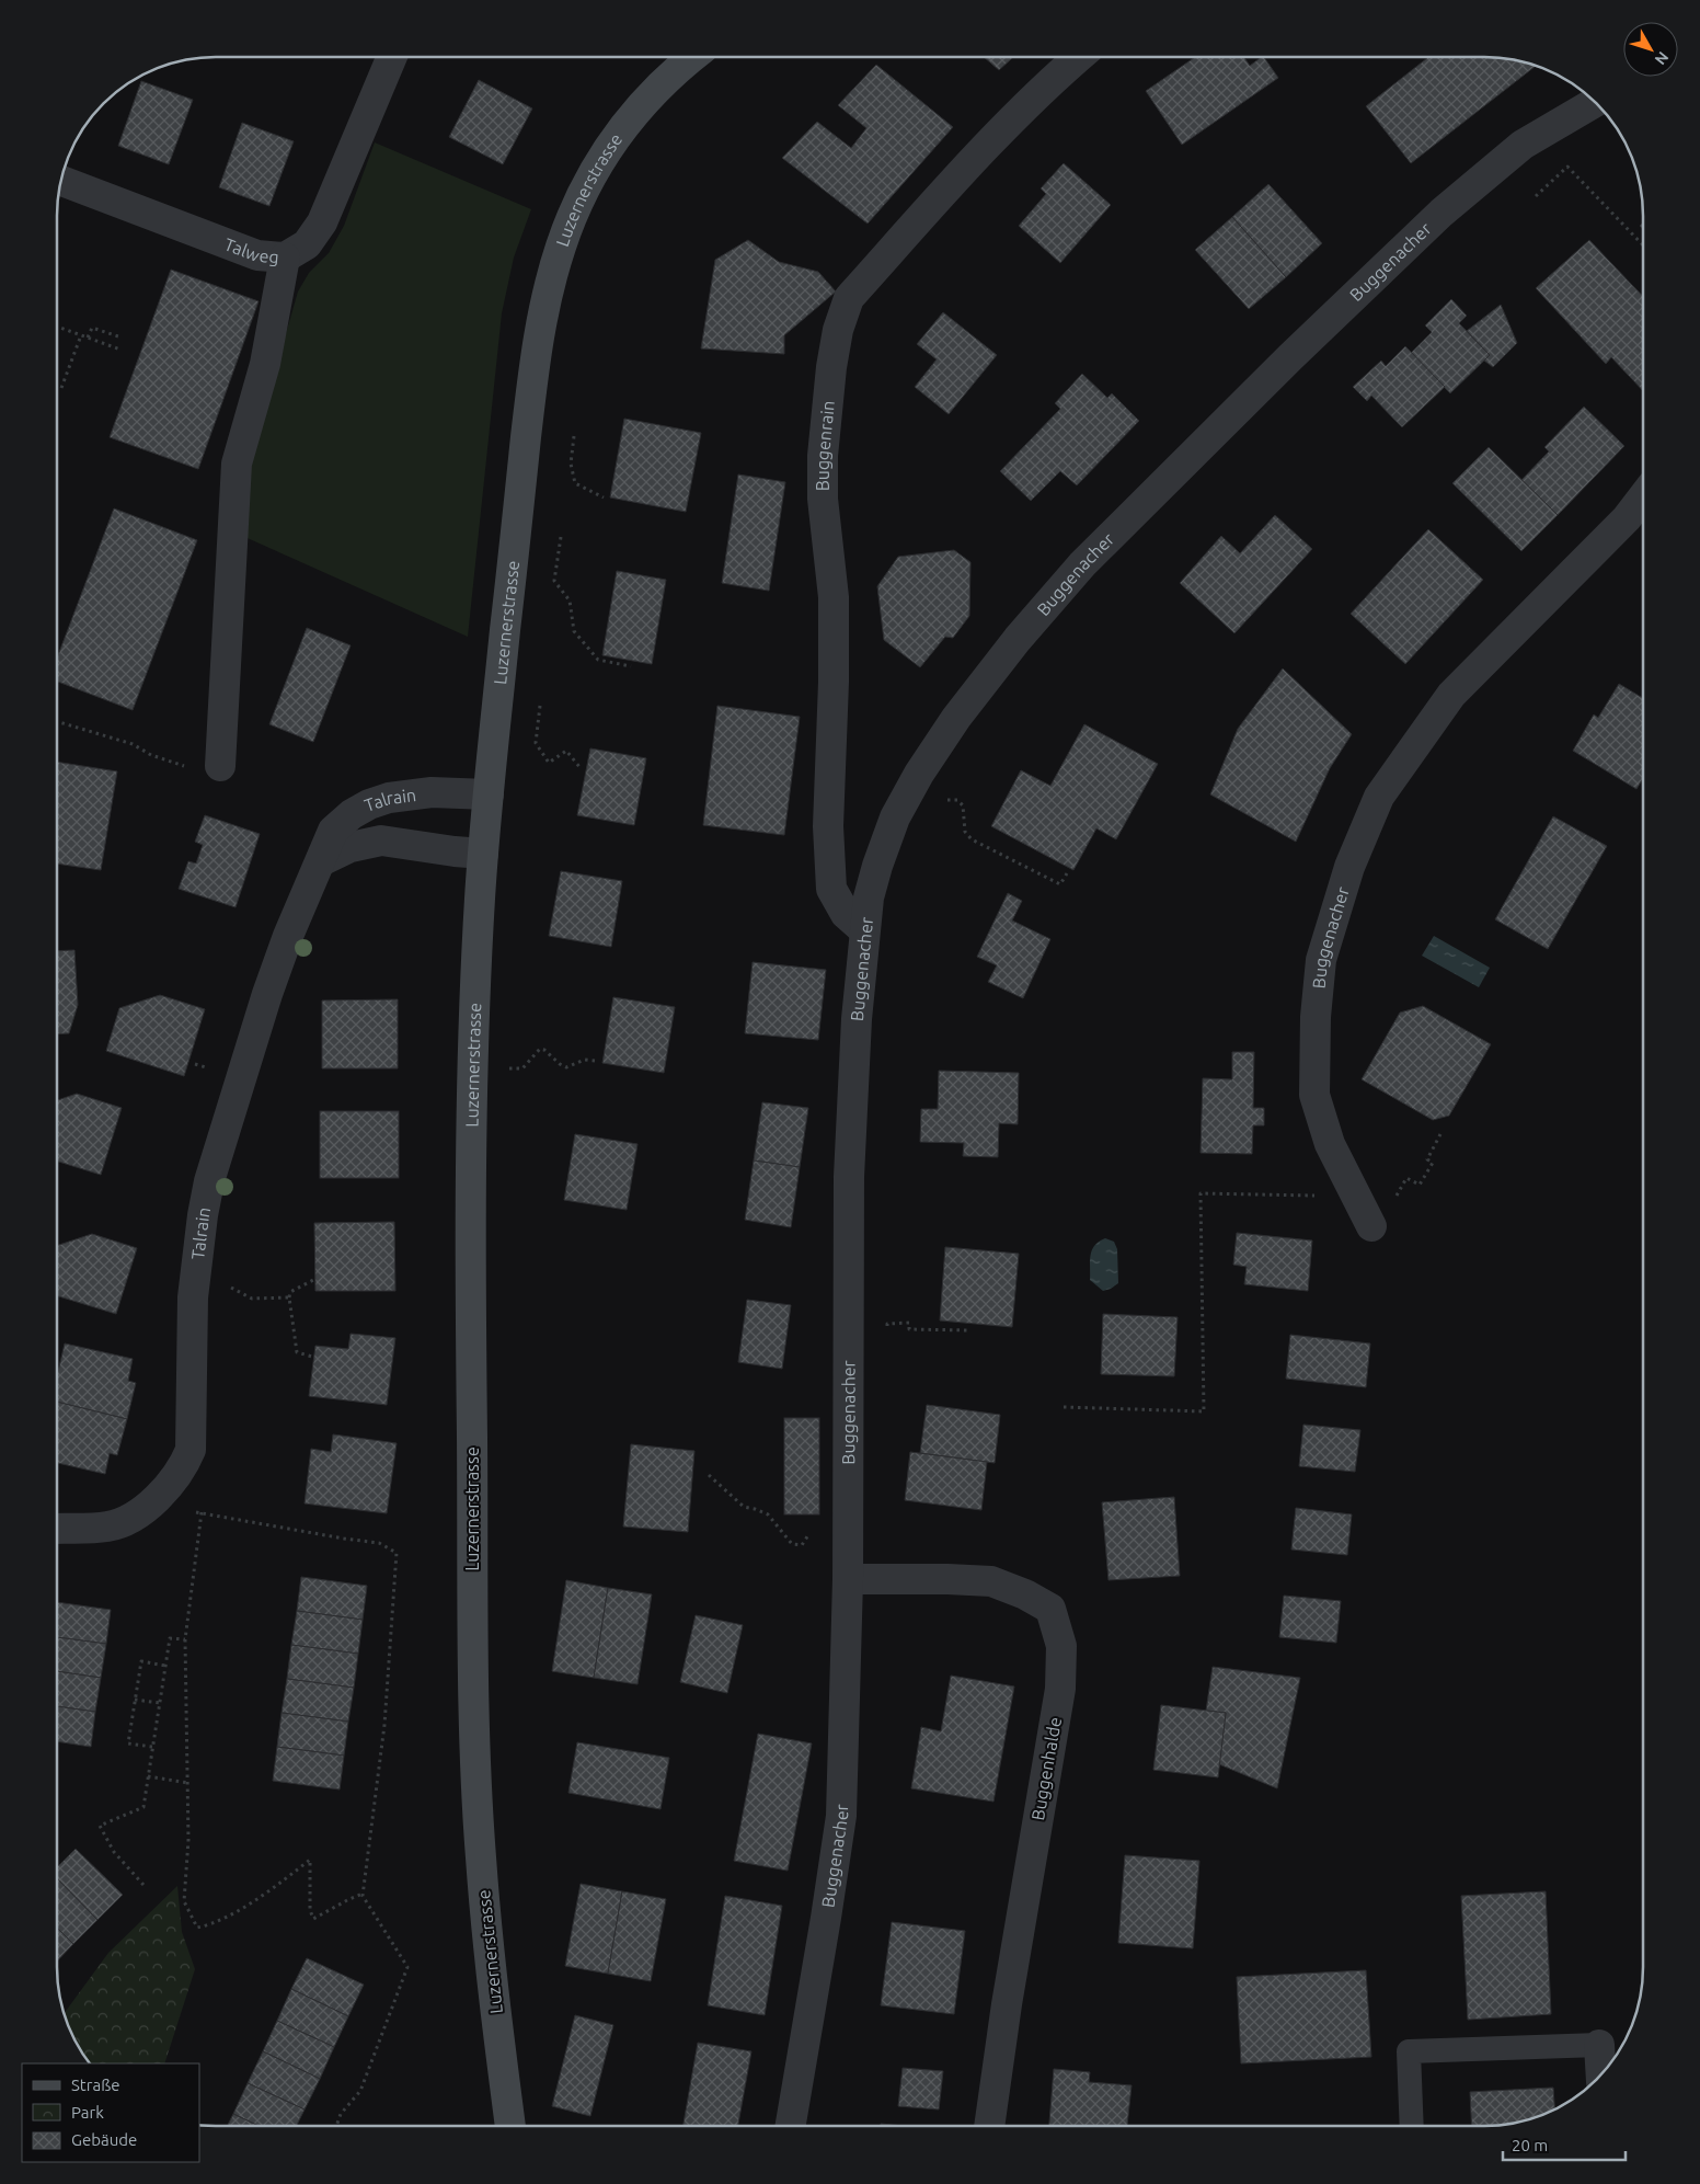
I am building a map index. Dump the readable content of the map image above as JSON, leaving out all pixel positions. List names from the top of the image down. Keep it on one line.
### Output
{"streets":{"main road":["Luzernerstrasse"],"street":["Talweg","Buggenacher","Buggenrain","Talrain","Buggenhalde"]},"crossings":[["Luzernerstrasse","Talrain"],["Buggenacher","Buggenrain"],["Buggenacher","Buggenhalde"]],"legend":["Straße","Park","Gebäude"],"scale_bar":"20 m","north":"bottom right"}
